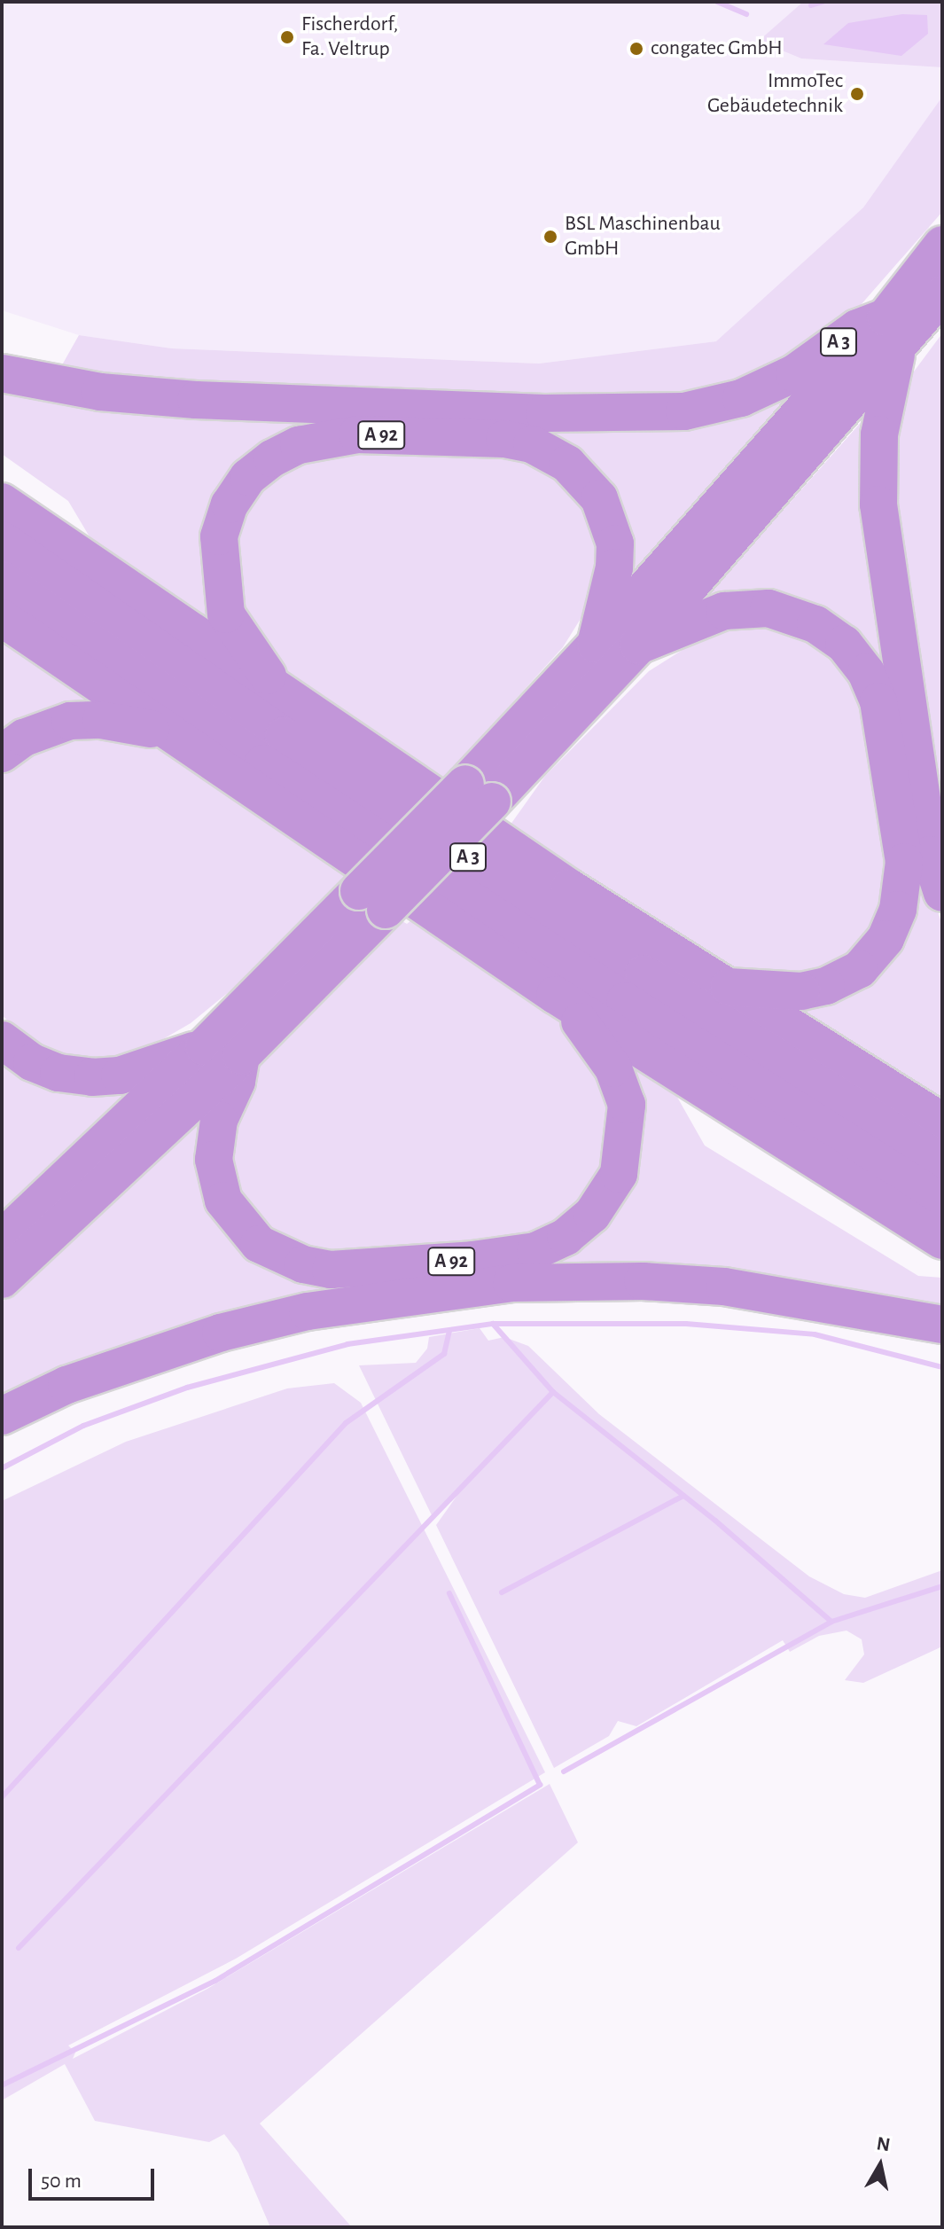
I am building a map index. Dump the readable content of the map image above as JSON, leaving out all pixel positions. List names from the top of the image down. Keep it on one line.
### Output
{"streets":{"highway":["A 3","A 92"]},"crossings":[["A 3","A 92"]],"places":["Fischerdorf, Fa. Veltrup","congatec GmbH","ImmoTec Gebäudetechnik","BSL Maschinenbau GmbH"],"scale_bar":"50 m","north":"top"}
